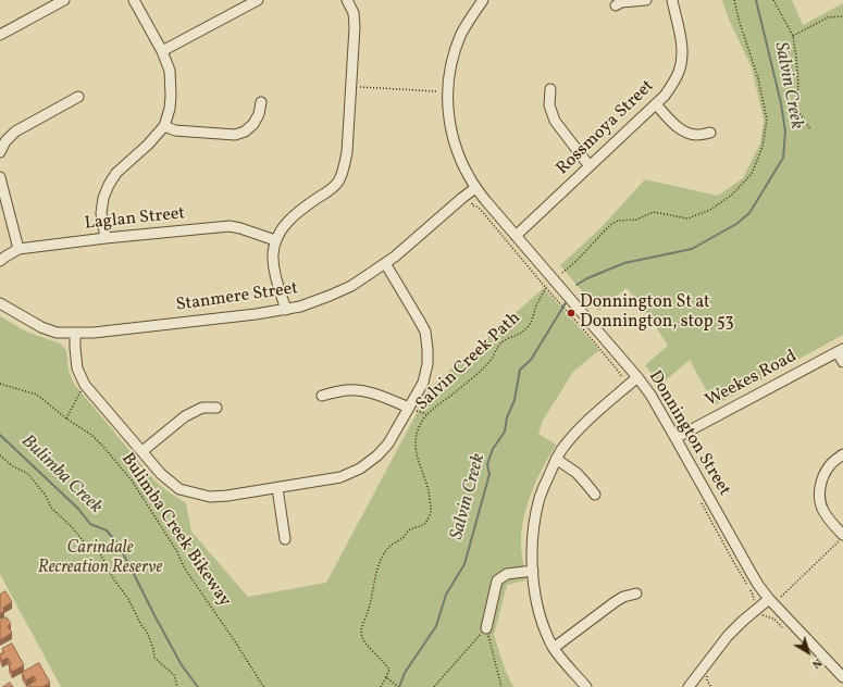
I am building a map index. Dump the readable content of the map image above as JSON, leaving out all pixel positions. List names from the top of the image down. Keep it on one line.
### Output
{"streets":{"street":["Rossmoya Street","Laglan Street","Stanmere Street","Weekes Road","Donnington Street"],"path":["Salvin Creek Path","Bulimba Creek Bikeway"]},"crossings":[["Rossmoya Street","Donnington Street"],["Stanmere Street","Donnington Street"],["Weekes Road","Donnington Street"]],"water":["Salvin Creek","Bulimba Creek"],"parks":["Carindale Recreation Reserve"],"places":["Donnington St at Donnington, stop 53"],"north":"bottom right"}
